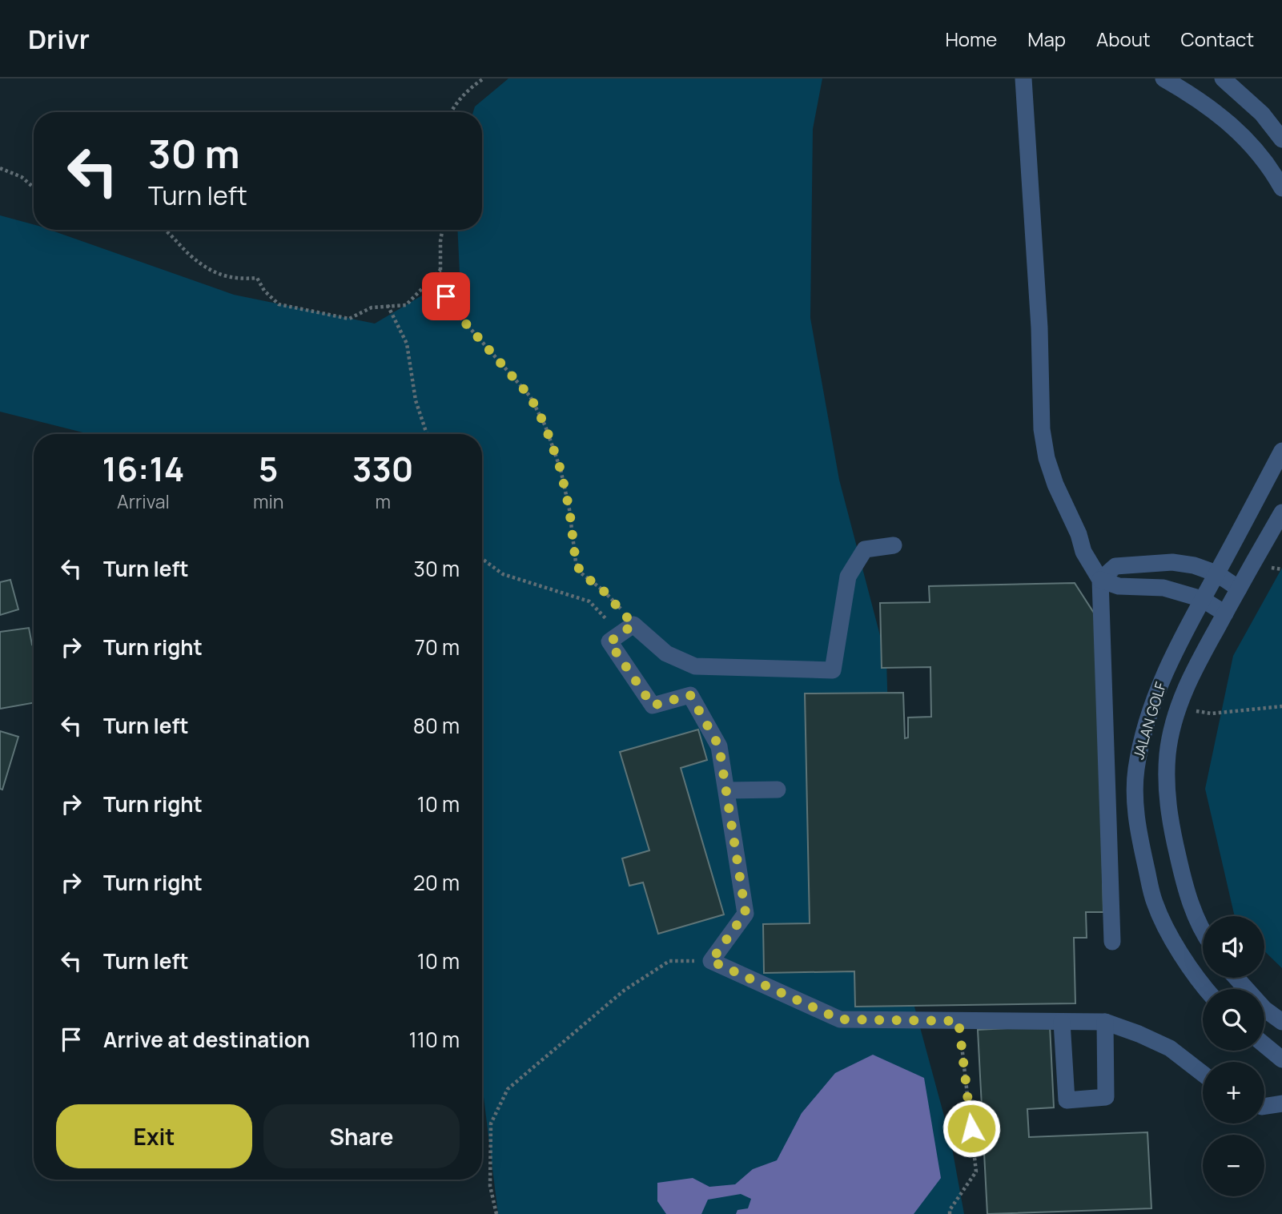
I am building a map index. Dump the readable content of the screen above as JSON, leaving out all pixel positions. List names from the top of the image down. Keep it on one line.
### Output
{"streets":{"street":["JALAN GOLF"]},"page":{"header":"Drivr","nav":["Home","Map","About","Contact"],"turn":["30 m","Turn left"],"eta":["16:14","Arrival","5","min","330","m"],"list":[{"name":"Turn left","value":"30 m"},{"name":"Turn right","value":"70 m"},{"name":"Turn left","value":"80 m"},{"name":"Turn right","value":"10 m"},{"name":"Turn right","value":"20 m"},{"name":"Turn left","value":"10 m"},{"name":"Arrive at destination","value":"110 m"}],"map_buttons":["+","−"],"buttons":["Exit","Share"]}}
